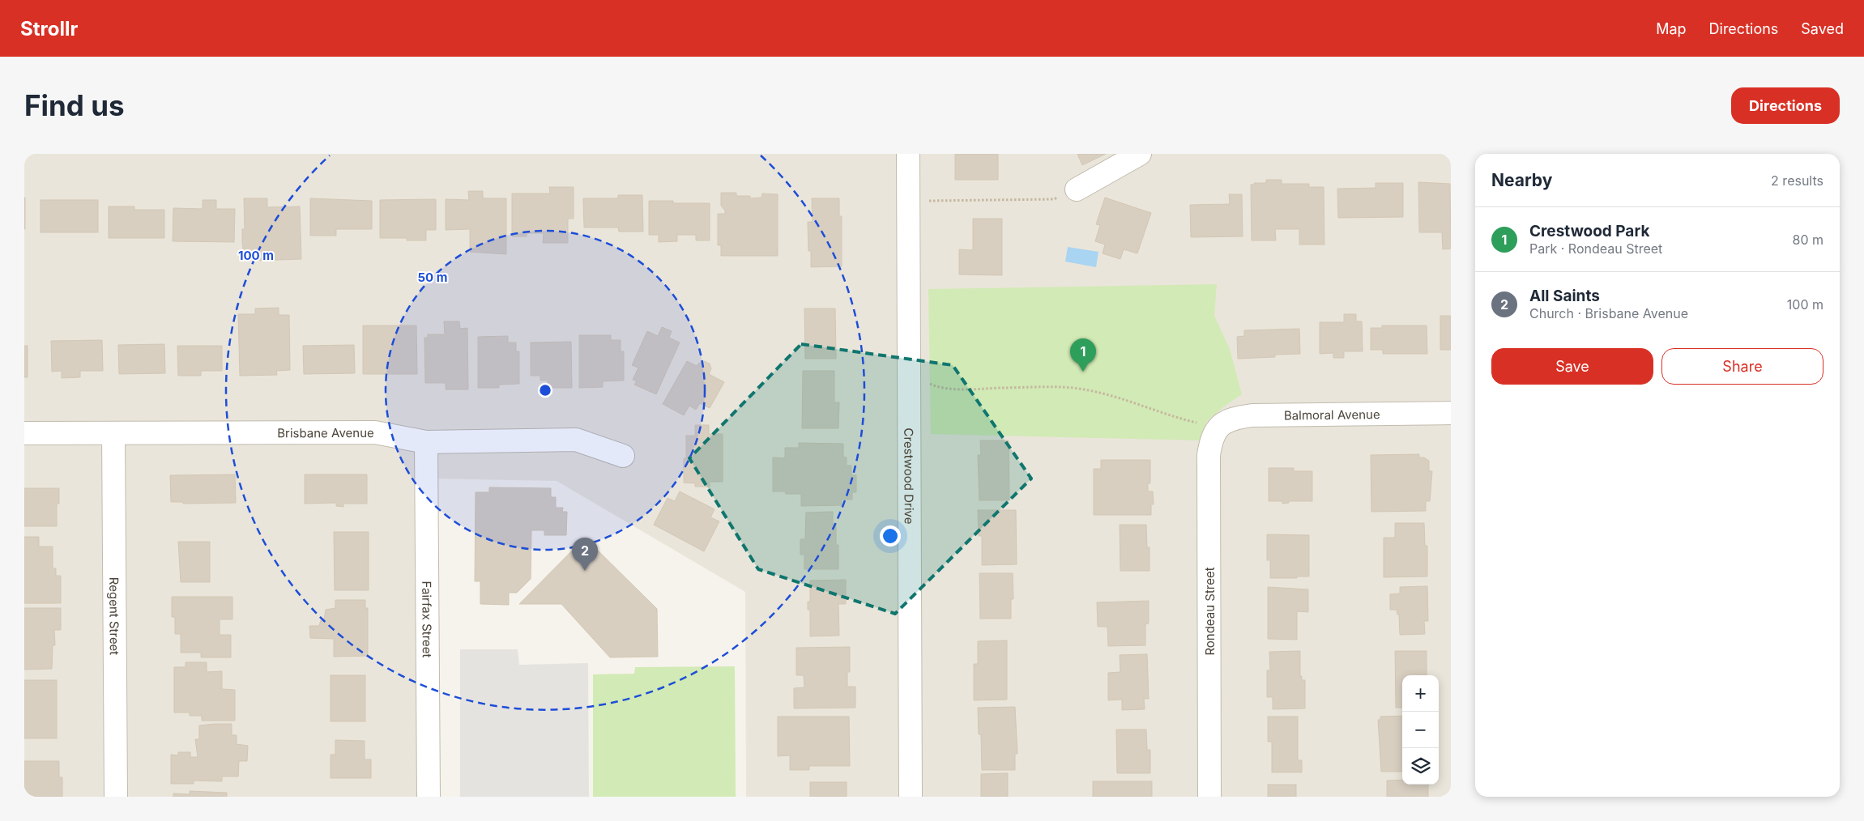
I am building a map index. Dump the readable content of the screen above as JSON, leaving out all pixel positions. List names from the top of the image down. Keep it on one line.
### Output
{"streets":{"street":["Balmoral Avenue","Brisbane Avenue","Crestwood Drive","Rondeau Street","Regent Street","Fairfax Street"]},"crossings":[["Balmoral Avenue","Rondeau Street"],["Brisbane Avenue","Regent Street"],["Brisbane Avenue","Fairfax Street"]],"page":{"header":"Strollr","nav":["Map","Directions","Saved"],"buttons":["Directions",["Save","Share"]],"title":"Find us","heading":["Nearby","2 results"],"list":[{"mark":"1","name":"Crestwood Park","note":"Park · Rondeau Street","value":"80 m"},{"mark":"2","name":"All Saints","note":"Church · Brisbane Avenue","value":"100 m"}],"pins":["1","2"],"map_buttons":["+","−"]},"rings":["100 m","50 m"]}
